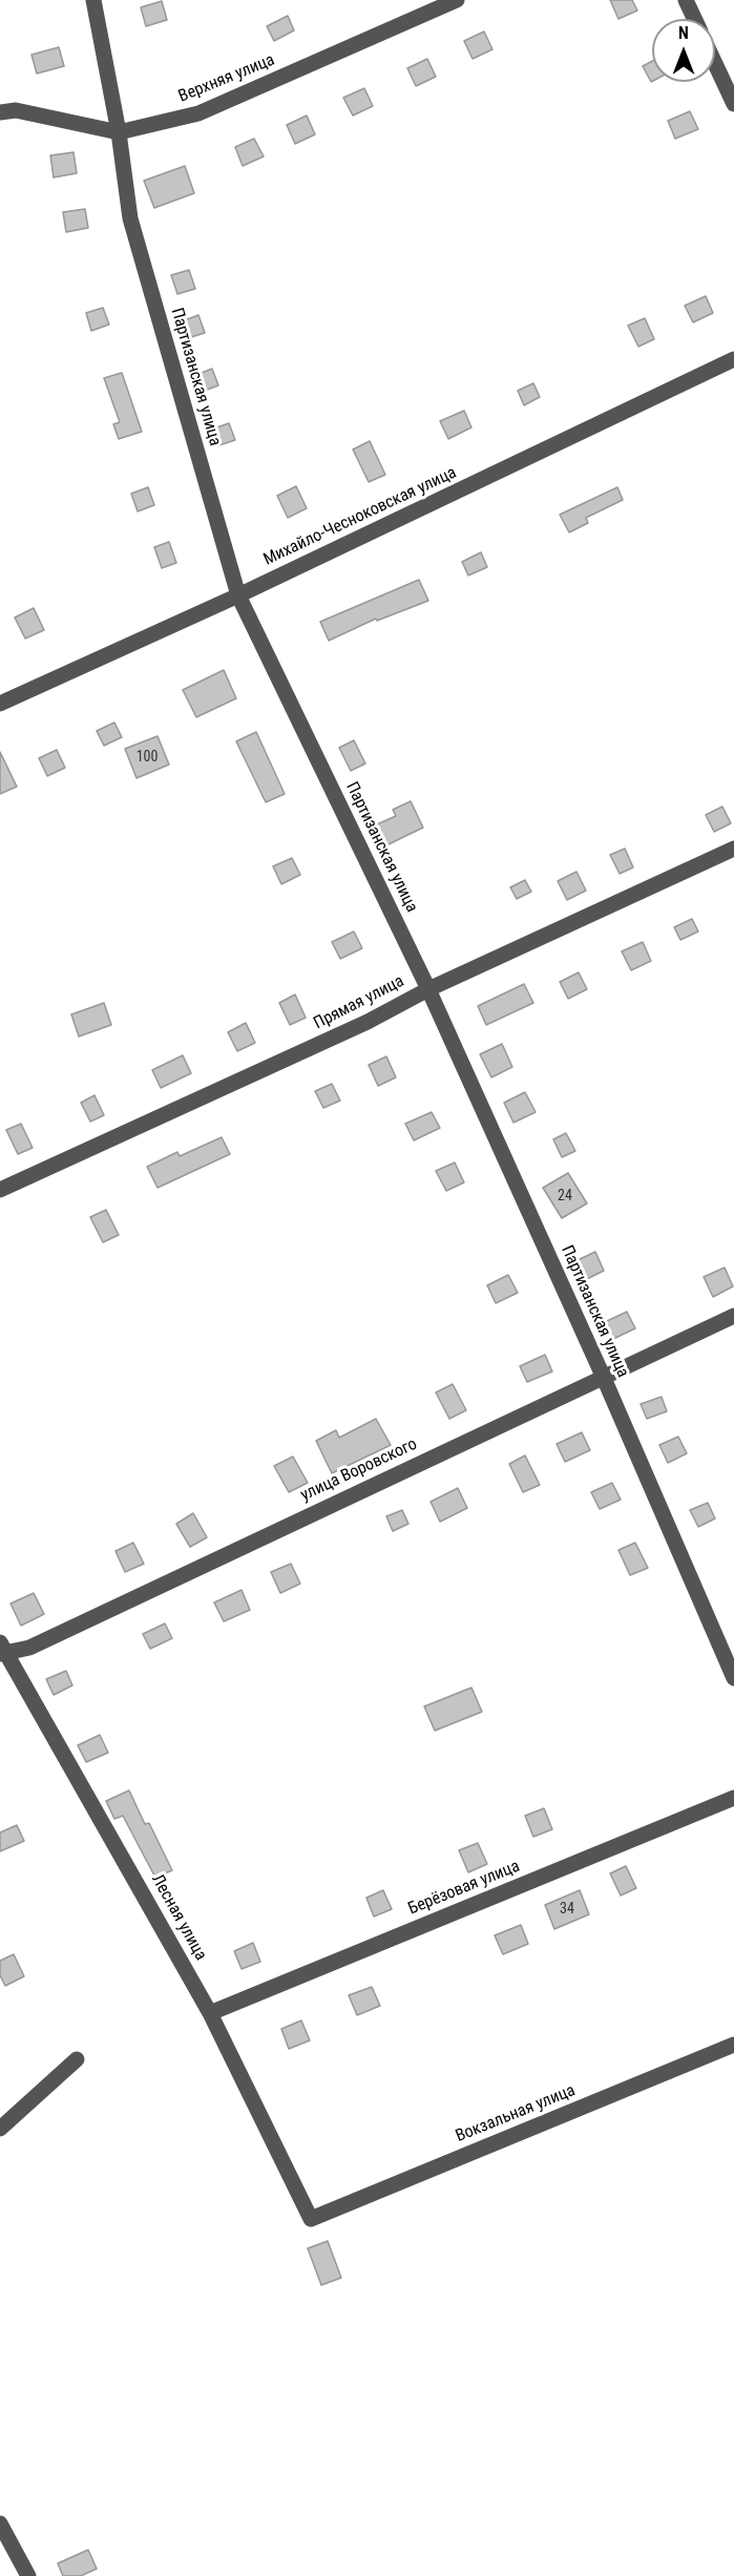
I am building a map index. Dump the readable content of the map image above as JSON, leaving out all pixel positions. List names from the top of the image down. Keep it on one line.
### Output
{"streets":{"street":["Верхняя улица","Партизанская улица","Михайло-Чесноковская улица","Прямая улица","улица Воровского","Берёзовая улица","Лесная улица","Вокзальная улица"]},"crossings":[["Верхняя улица","Партизанская улица"],["Партизанская улица","Михайло-Чесноковская улица"],["Партизанская улица","Прямая улица"],["Партизанская улица","улица Воровского"],["улица Воровского","Лесная улица"],["Берёзовая улица","Лесная улица"],["Лесная улица","Вокзальная улица"]],"house_numbers":["100","24","34"],"north":"top"}
